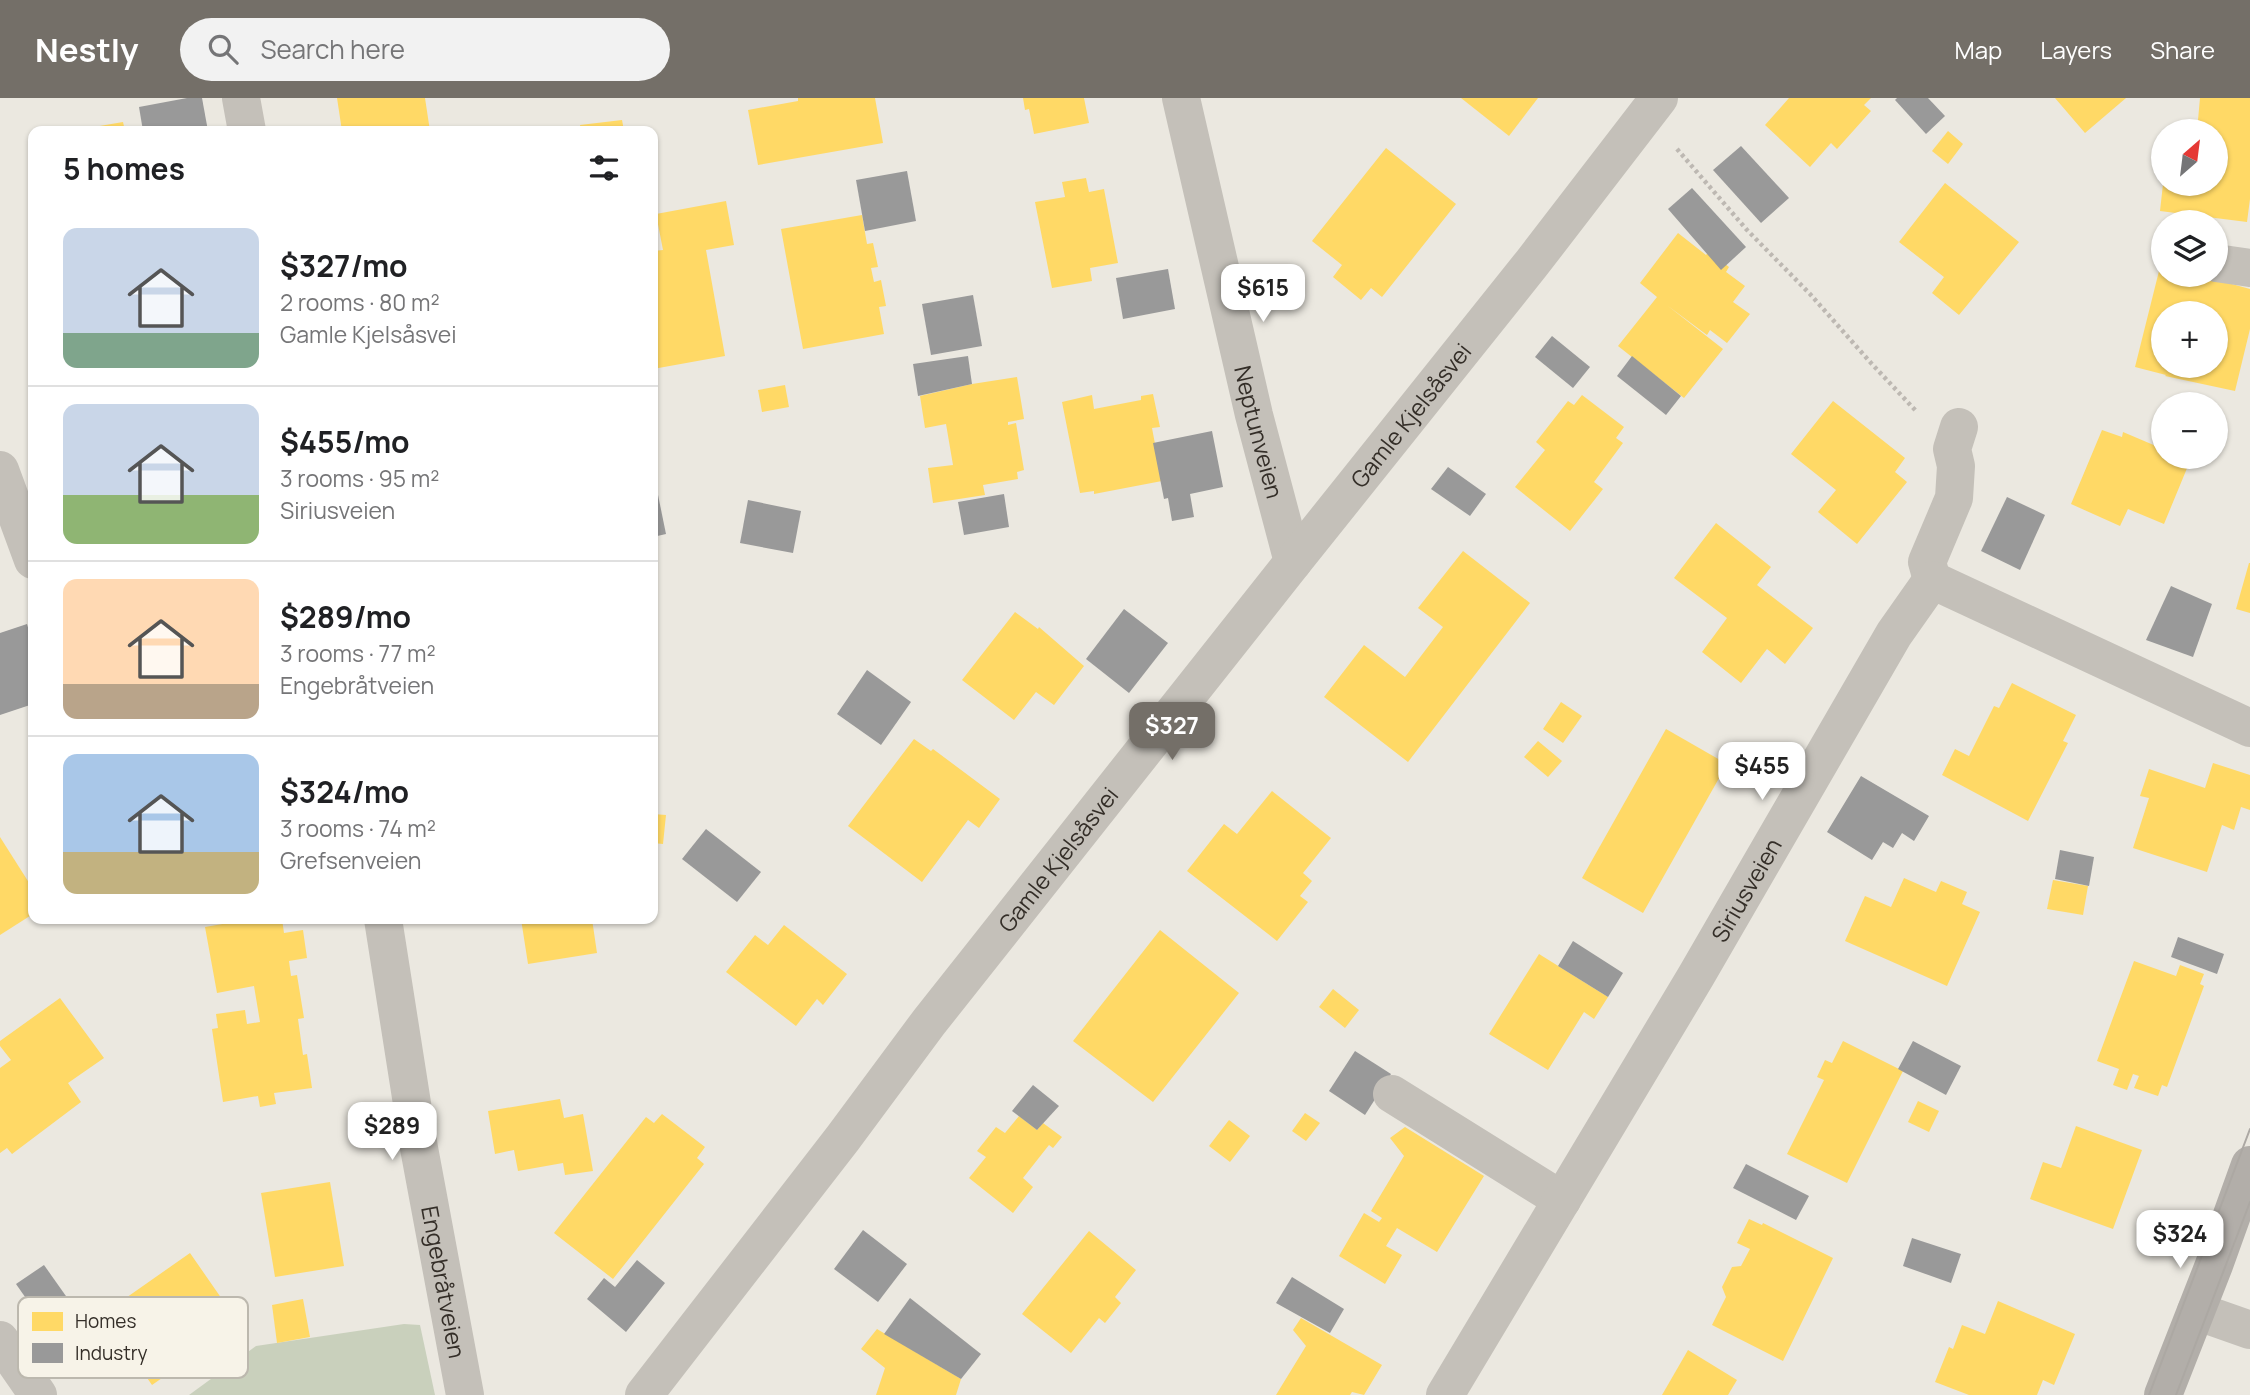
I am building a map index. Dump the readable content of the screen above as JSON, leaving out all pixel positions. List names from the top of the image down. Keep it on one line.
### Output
{"streets":{"street":["Gamle Kjelsåsvei","Neptunveien","Siriusveien","Engebråtveien"]},"crossings":[["Gamle Kjelsåsvei","Neptunveien"]],"legend":["Homes","Industry"],"north":"top right","page":{"header":"Nestly","search":"Search here","nav":["Map","Layers","Share"],"map_buttons":["+","−"],"heading":"5 homes","list":[{"name":"$327/mo","note":"2 rooms · 80 m² · Gamle Kjelsåsvei"},{"name":"$455/mo","note":"3 rooms · 95 m² · Siriusveien"},{"name":"$289/mo","note":"3 rooms · 77 m² · Engebråtveien"},{"name":"$324/mo","note":"3 rooms · 74 m² · Grefsenveien"}],"price":["$615","$327","$455","$289","$324"]}}
